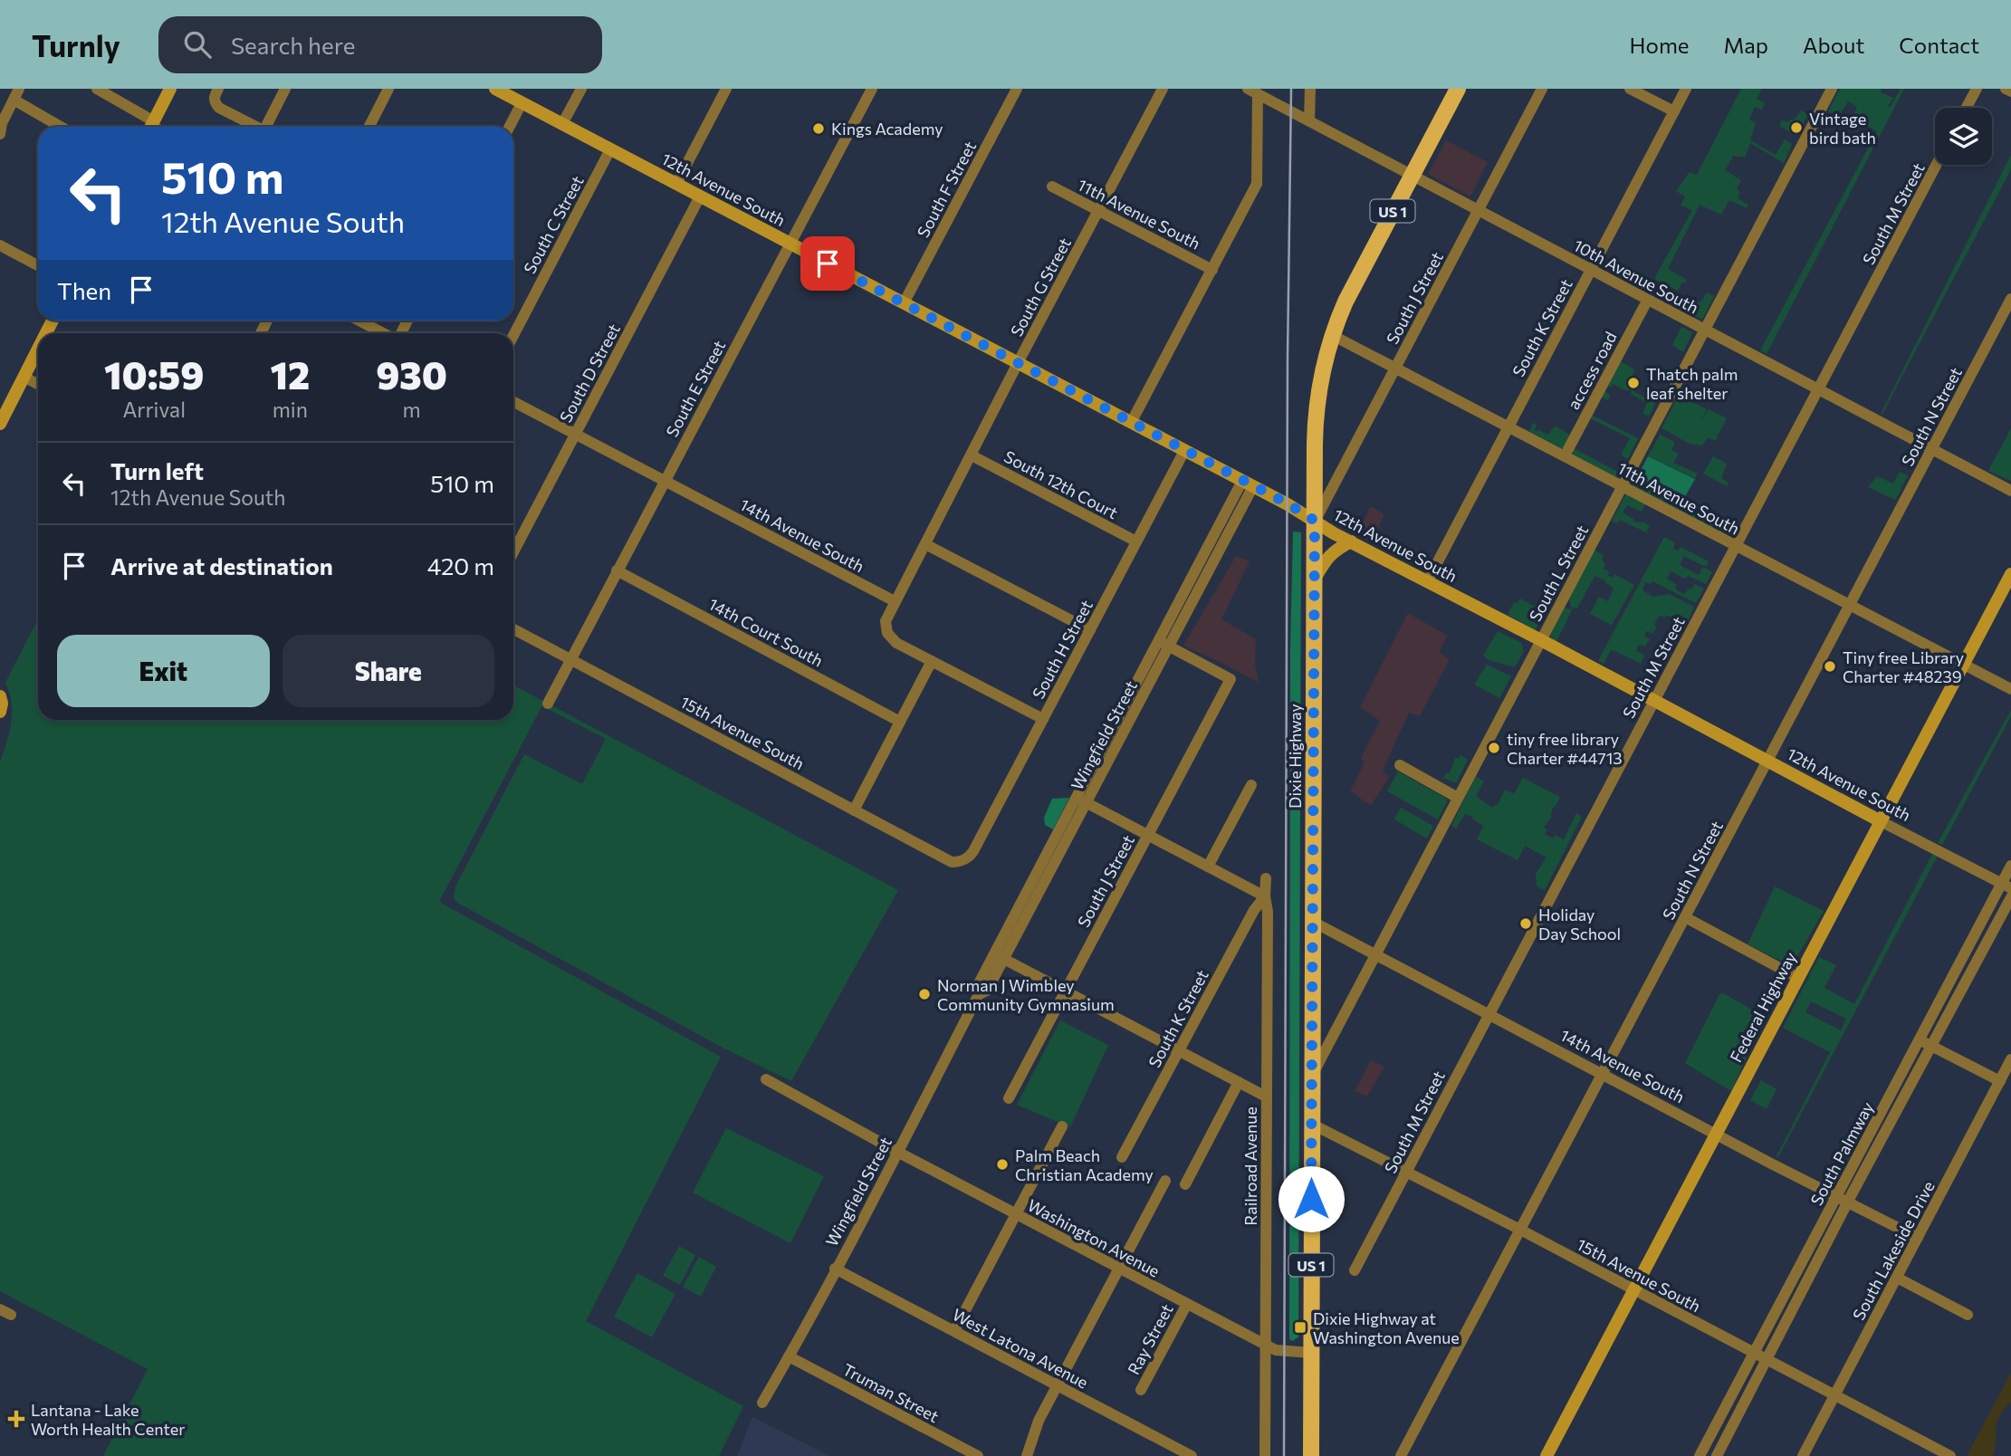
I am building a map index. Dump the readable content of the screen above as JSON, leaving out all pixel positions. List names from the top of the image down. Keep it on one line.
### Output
{"streets":{"main road":["US 1","Dixie Highway"],"street":["12th Avenue South","South F Street","11th Avenue South","South M Street","South C Street","10th Avenue South","South G Street","South J Street","South K Street","access road","South D Street","South E Street","South N Street","South 12th Court","14th Avenue South","South L Street","14th Court South","South H Street","15th Avenue South","Wingfield Street","Federal Highway","South Palmway","Railroad Avenue","Washington Avenue","South Lakeside Drive","Ray Street","West Latona Avenue","Truman Street"]},"crossings":[["12th Avenue South","South F Street"],["12th Avenue South","South M Street"],["12th Avenue South","South C Street"],["12th Avenue South","South G Street"],["12th Avenue South","South J Street"],["12th Avenue South","South K Street"],["12th Avenue South","South D Street"],["12th Avenue South","South E Street"],["12th Avenue South","South N Street"],["12th Avenue South","South L Street"],["12th Avenue South","South H Street"],["12th Avenue South","Wingfield Street"],["12th Avenue South","Dixie Highway"],["12th Avenue South","Federal Highway"],["12th Avenue South","South Palmway"],["11th Avenue South","South M Street"],["11th Avenue South","South G Street"],["11th Avenue South","South J Street"],["11th Avenue South","South K Street"],["11th Avenue South","South N Street"],["11th Avenue South","South L Street"],["11th Avenue South","Dixie Highway"],["11th Avenue South","Federal Highway"],["South M Street","10th Avenue South"],["South M Street","14th Avenue South"],["South M Street","15th Avenue South"],["10th Avenue South","South J Street"],["10th Avenue South","South K Street"],["10th Avenue South","South N Street"],["10th Avenue South","South L Street"],["10th Avenue South","Dixie Highway"],["South G Street","South 12th Court"],["South G Street","14th Avenue South"],["South J Street","Wingfield Street"],["South J Street","Dixie Highway"],["South K Street","Railroad Avenue"],["South D Street","14th Avenue South"],["South E Street","14th Avenue South"],["South E Street","14th Court South"],["South E Street","15th Avenue South"],["South N Street","14th Avenue South"],["South N Street","15th Avenue South"],["South 12th Court","South H Street"],["14th Avenue South","South L Street"],["14th Avenue South","Dixie Highway"],["14th Avenue South","Federal Highway"],["14th Avenue South","South Palmway"],["14th Avenue South","South Lakeside Drive"],["South L Street","Dixie Highway"],["South H Street","15th Avenue South"],["15th Avenue South","Dixie Highway"],["15th Avenue South","Federal Highway"],["15th Avenue South","South Palmway"],["15th Avenue South","South Lakeside Drive"],["Wingfield Street","Washington Avenue"],["Wingfield Street","West Latona Avenue"],["Wingfield Street","Truman Street"],["Dixie Highway","Washington Avenue"],["Railroad Avenue","Washington Avenue"],["Washington Avenue","Ray Street"]],"places":{"other":["Vintage bird bath","Kings Academy","Thatch palm leaf shelter","Tiny free Library Charter #48239","tiny free library Charter #44713","Holiday Day School","Norman J Wimbley Community Gymnasium","Palm Beach Christian Academy"],"transit":["Dixie Highway at Washington Avenue"],"health":["Lantana - Lake Worth Health Center"]},"page":{"header":"Turnly","search":"Search here","nav":["Home","Map","About","Contact"],"turn":["510 m","12th Avenue South"],"then":"Then","eta":["10:59","Arrival","12","min","930","m"],"list":[{"name":"Turn left","note":"12th Avenue South","value":"510 m"},{"name":"Arrive at destination","value":"420 m"}],"buttons":["Exit","Share"]}}
